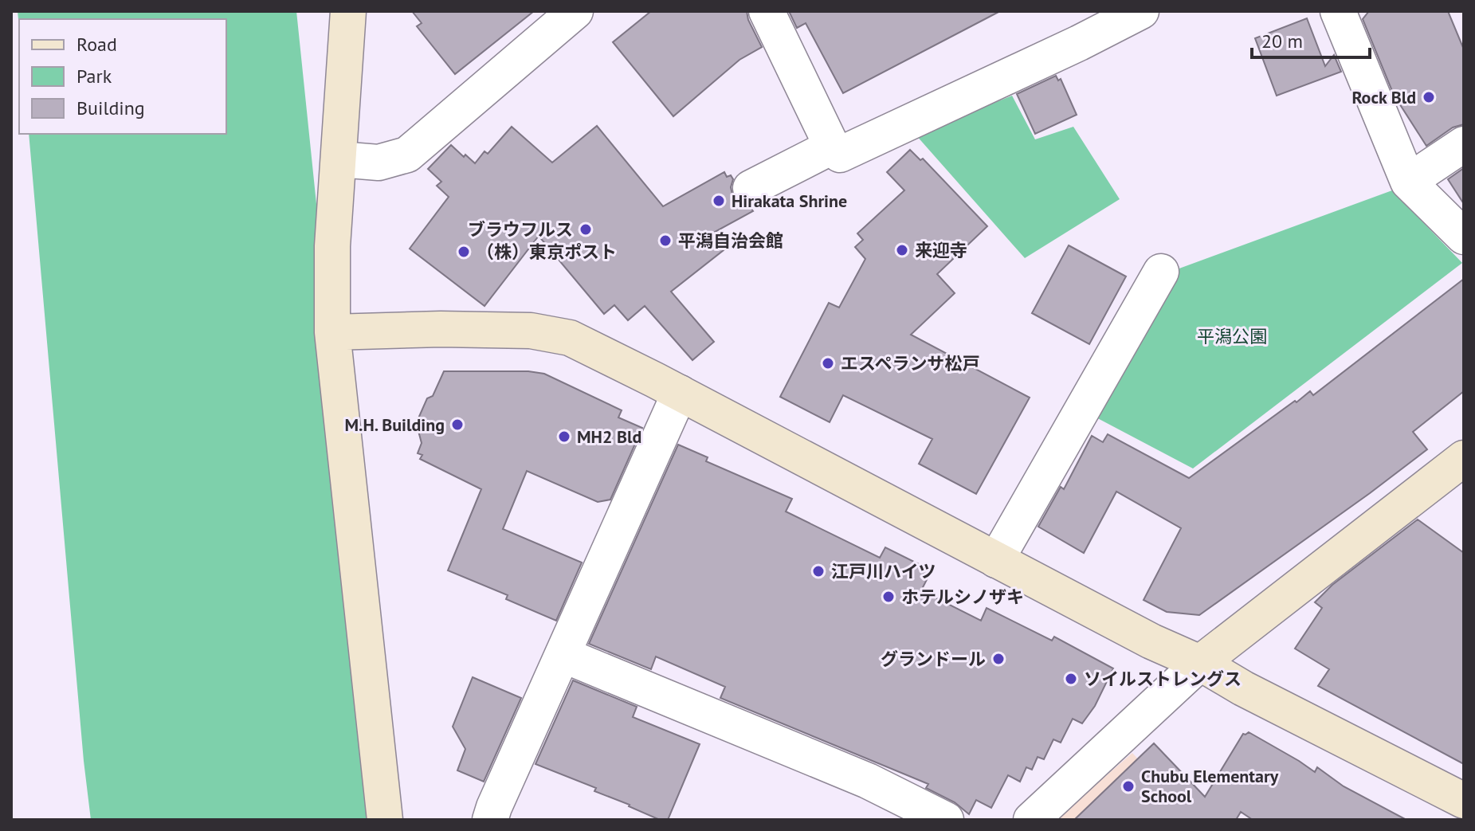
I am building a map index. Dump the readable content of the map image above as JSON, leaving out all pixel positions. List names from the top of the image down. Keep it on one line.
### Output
{"parks":["平潟公園"],"places":["Rock Bld","Hirakata Shrine","ブラウフルス","平潟自治会館","来迎寺","（株）東京ポスト","エスペランサ松戸","M.H. Building","MH2 Bld","江戸川ハイツ","ホテルシノザキ","グランドール","ソイルストレングス","Chubu Elementary School"],"legend":["Road","Park","Building"],"scale_bar":"20 m"}
